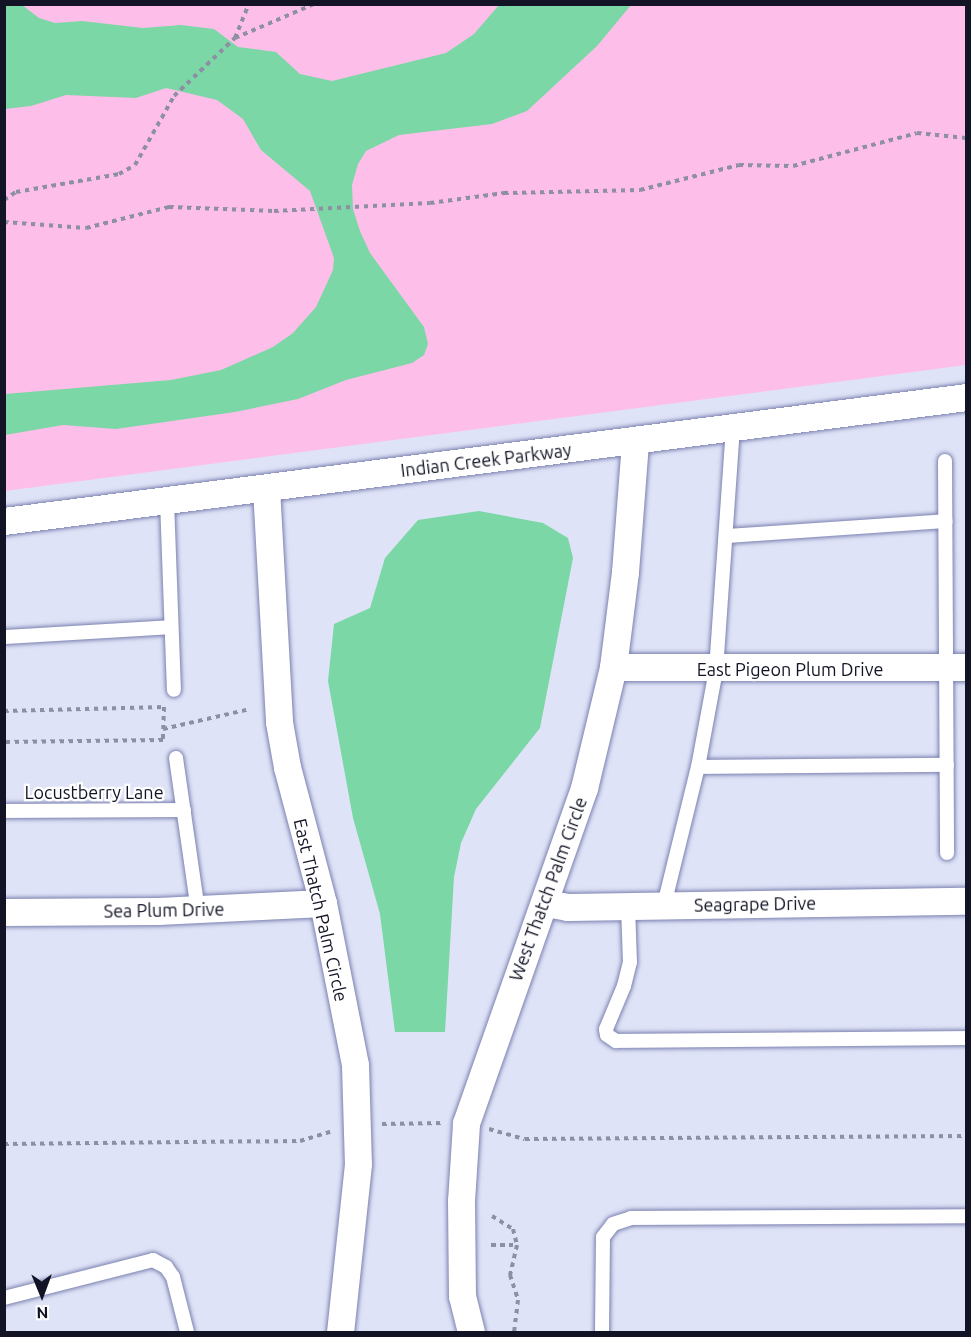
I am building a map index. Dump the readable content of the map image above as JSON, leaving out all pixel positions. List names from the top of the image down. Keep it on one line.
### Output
{"streets":{"street":["Indian Creek Parkway","East Pigeon Plum Drive","West Thatch Palm Circle","Seagrape Drive","Sea Plum Drive","East Thatch Palm Circle"],"lane":["Locustberry Lane"]},"crossings":[["Indian Creek Parkway","West Thatch Palm Circle"],["Indian Creek Parkway","East Thatch Palm Circle"],["East Pigeon Plum Drive","West Thatch Palm Circle"],["West Thatch Palm Circle","Seagrape Drive"],["Sea Plum Drive","East Thatch Palm Circle"]],"north":"bottom"}
